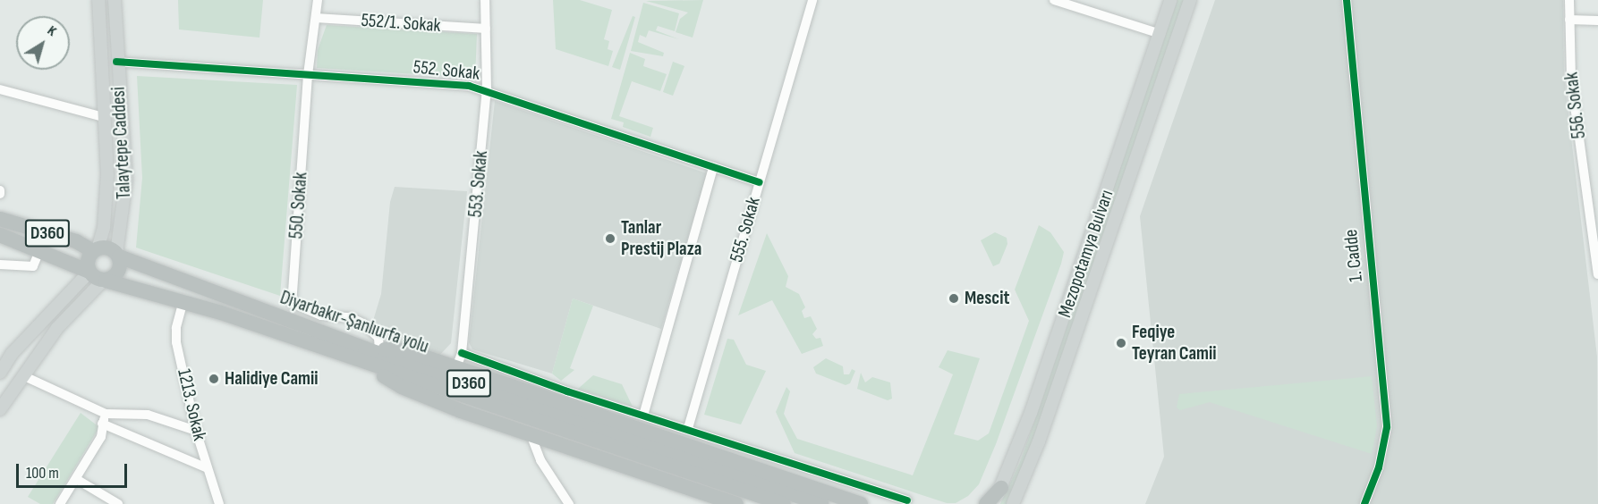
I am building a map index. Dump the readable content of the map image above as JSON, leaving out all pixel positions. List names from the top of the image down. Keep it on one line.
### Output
{"streets":{"highway":["D360","Diyarbakır-Şanlıurfa yolu"],"main road":["Talaytepe Caddesi","Mezopotamya Bulvarı"],"street":["552/1. Sokak","552. Sokak","556. Sokak","553. Sokak","550. Sokak","555. Sokak","1. Cadde","1213. Sokak"]},"crossings":[["552/1. Sokak","553. Sokak"],["552/1. Sokak","550. Sokak"],["552. Sokak","Talaytepe Caddesi"],["552. Sokak","553. Sokak"],["552. Sokak","550. Sokak"],["552. Sokak","555. Sokak"],["Talaytepe Caddesi","D360"],["Talaytepe Caddesi","Diyarbakır-Şanlıurfa yolu"],["550. Sokak","Diyarbakır-Şanlıurfa yolu"],["D360","Diyarbakır-Şanlıurfa yolu"],["Diyarbakır-Şanlıurfa yolu","1213. Sokak"]],"places":["Tanlar Prestij Plaza","Mescit","Feqiye Teyran Camii","Halidiye Camii"],"scale_bar":"100 m","north":"top right"}
